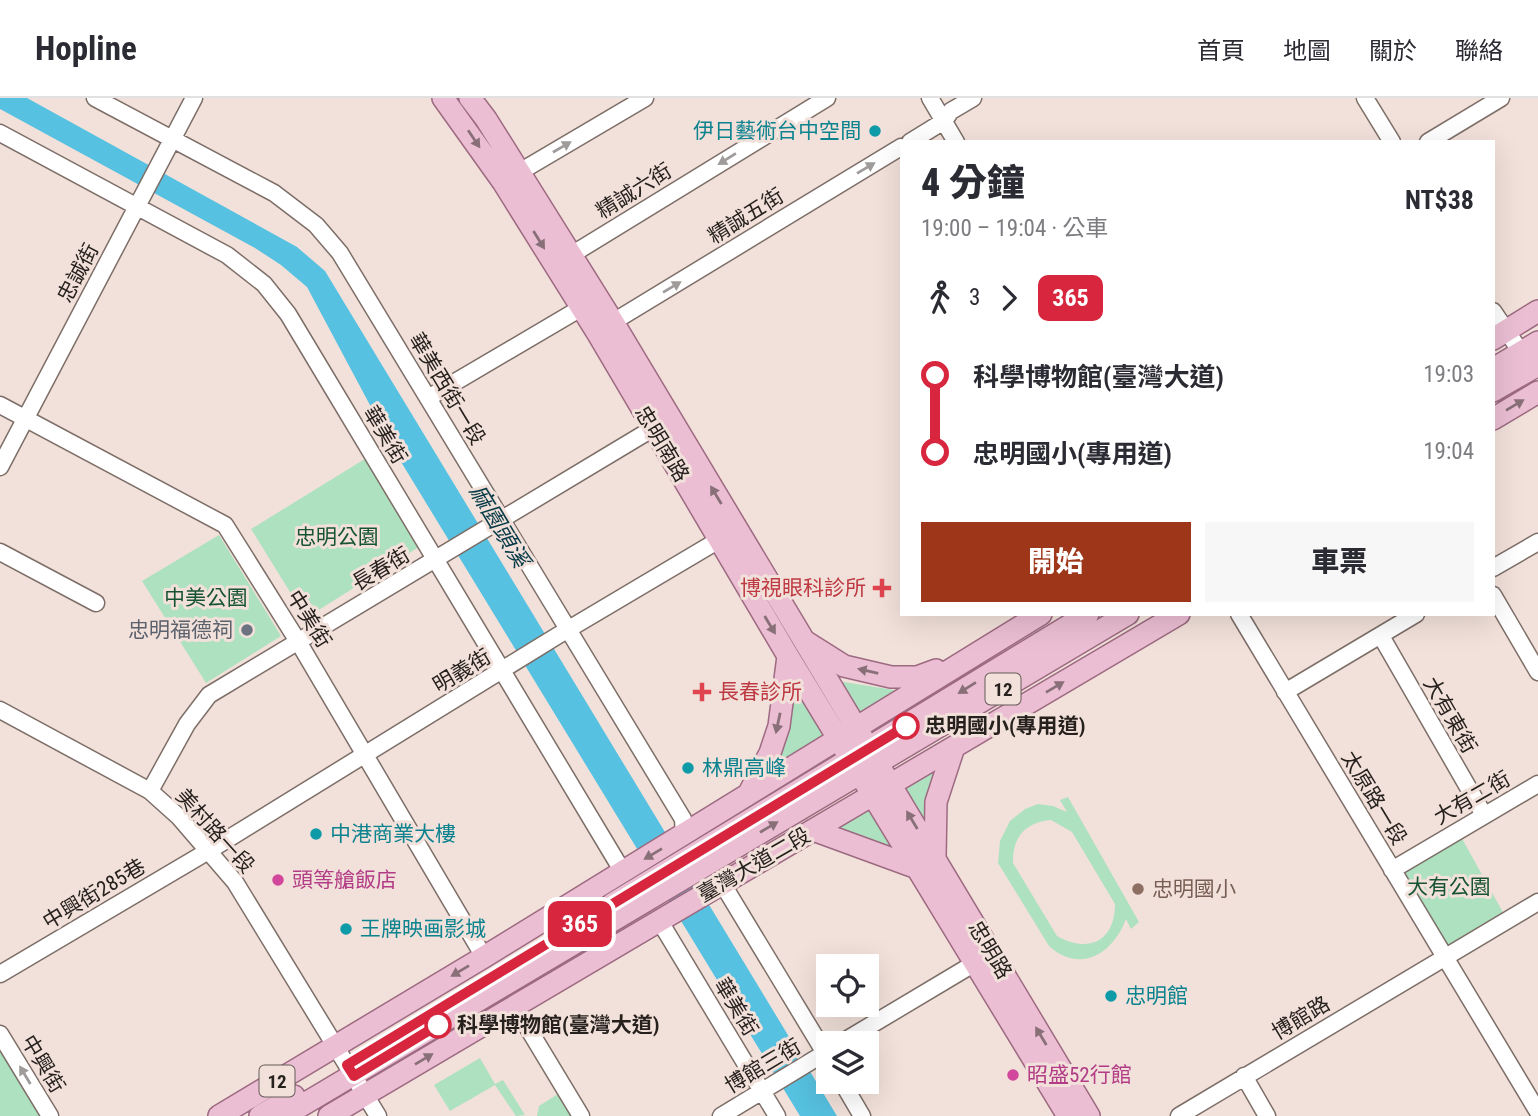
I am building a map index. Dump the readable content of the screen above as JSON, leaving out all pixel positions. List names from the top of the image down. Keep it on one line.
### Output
{"streets":{"main road":["忠明南路","12","臺灣大道二段","忠明路"],"street":["精誠六街","精誠五街","忠誠街","華美西街一段","華美街","長春街","中美街","明義街","大有東街","太原路一段","大有二街","美村路一段","中興街285巷","博館路","中興街","博館三街"]},"crossings":[["精誠六街","忠明南路"],["精誠五街","忠明南路"],["忠誠街","華美西街一段"],["忠誠街","華美街"],["忠誠街","中美街"],["華美西街一段","長春街"],["華美西街一段","明義街"],["華美西街一段","臺灣大道二段"],["華美街","長春街"],["華美街","明義街"],["華美街","臺灣大道二段"],["華美街","博館三街"],["忠明南路","長春街"],["忠明南路","明義街"],["忠明南路","臺灣大道二段"],["忠明南路","忠明路"],["長春街","中美街"],["長春街","美村路一段"],["中美街","明義街"],["中美街","臺灣大道二段"],["明義街","美村路一段"],["明義街","中興街285巷"],["大有東街","大有二街"],["太原路一段","大有二街"],["太原路一段","博館路"],["美村路一段","臺灣大道二段"],["美村路一段","中興街285巷"],["臺灣大道二段","忠明路"]],"one_way":["精誠五街","中興街"],"water":["麻園頭溪"],"parks":["忠明公園","中美公園","大有公園"],"places":{"other":["伊日藝術台中空間","忠明福德祠","忠明國小(專用道)","林鼎高峰","中港商業大樓","頭等艙飯店","忠明國小","王牌映画影城","忠明館","科學博物館(臺灣大道)","昭盛52行館"],"health":["博視眼科診所","長春診所"]},"lines":["bus line 365"],"page":{"header":"Hopline","nav":["首頁","地圖","關於","聯絡"],"on_map":"365","heading":["4 分鐘","19:00 – 19:04 · 公車","NT$38"],"legs":["3","365"],"list":[{"name":"科學博物館(臺灣大道)","value":"19:03"},{"name":"忠明國小(專用道)","value":"19:04"}],"buttons":["開始","車票"]}}
